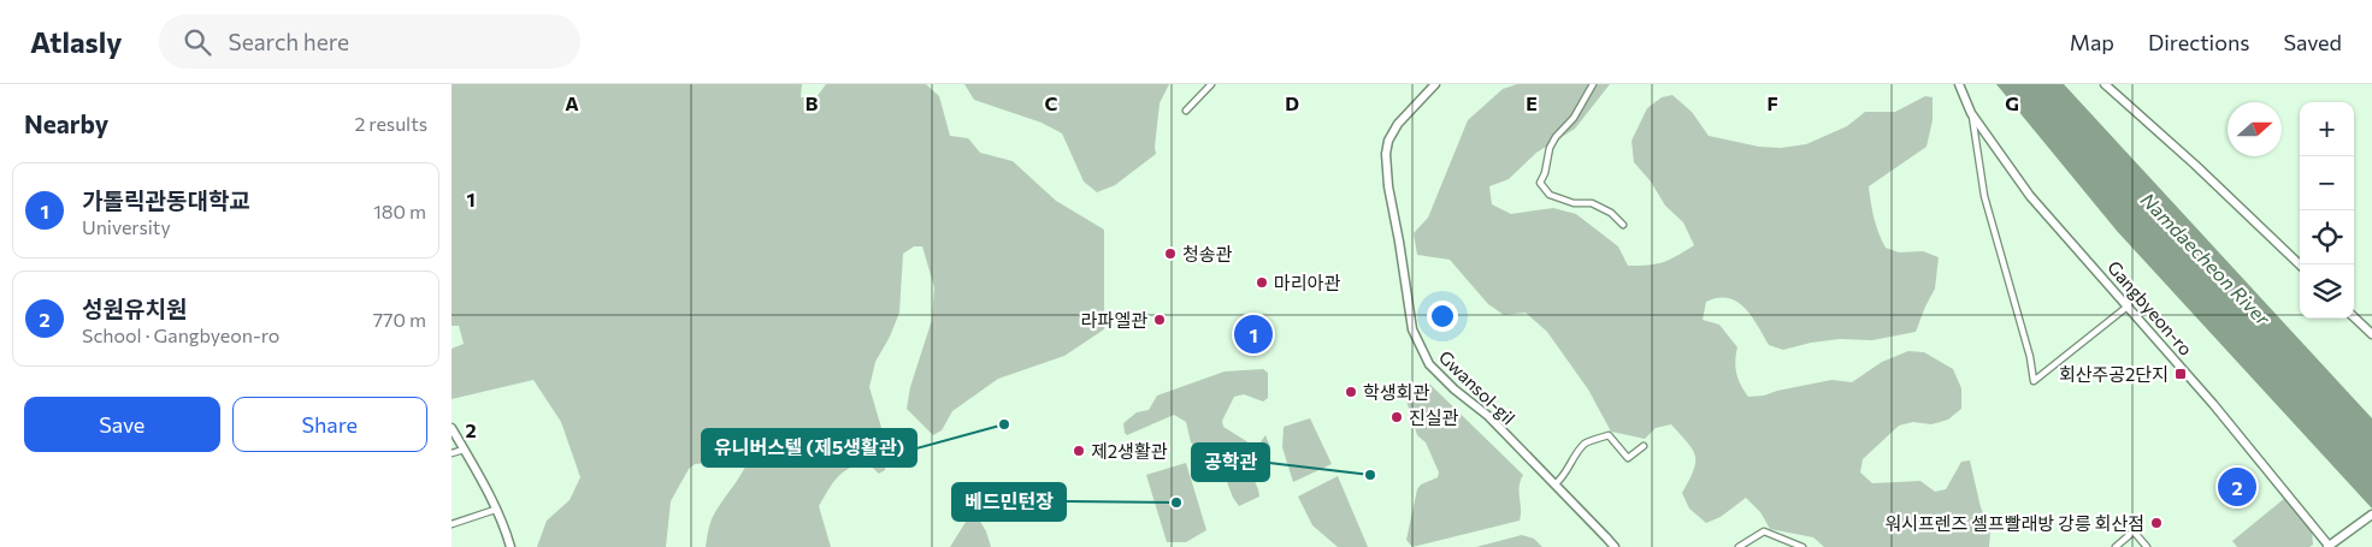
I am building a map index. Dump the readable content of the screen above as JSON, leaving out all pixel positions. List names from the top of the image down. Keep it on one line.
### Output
{"streets":{"street":["Gangbyeon-ro","Gwansol-gil"]},"water":["Namdaecheon River"],"places":{"other":["청송관","마리아관","라파엘관","학생회관","진실관","유니버스텔 (제5생활관)","제2생활관","공학관","베드민턴장","워시프렌즈 셀프빨래방 강릉 회산점"],"transit":["회산주공2단지"]},"north":"right","page":{"header":"Atlasly","search":"Search here","nav":["Map","Directions","Saved"],"heading":["Nearby","2 results"],"map_buttons":["+","−"],"list":[{"mark":"1","name":"가톨릭관동대학교","note":"University","value":"180 m"},{"mark":"2","name":"성원유치원","note":"School · Gangbyeon-ro","value":"770 m"}],"pins":["1","2"],"buttons":["Save","Share"]},"grid":{"columns":["A","B","C","D","E","F","G"],"rows":["1","2"]}}
